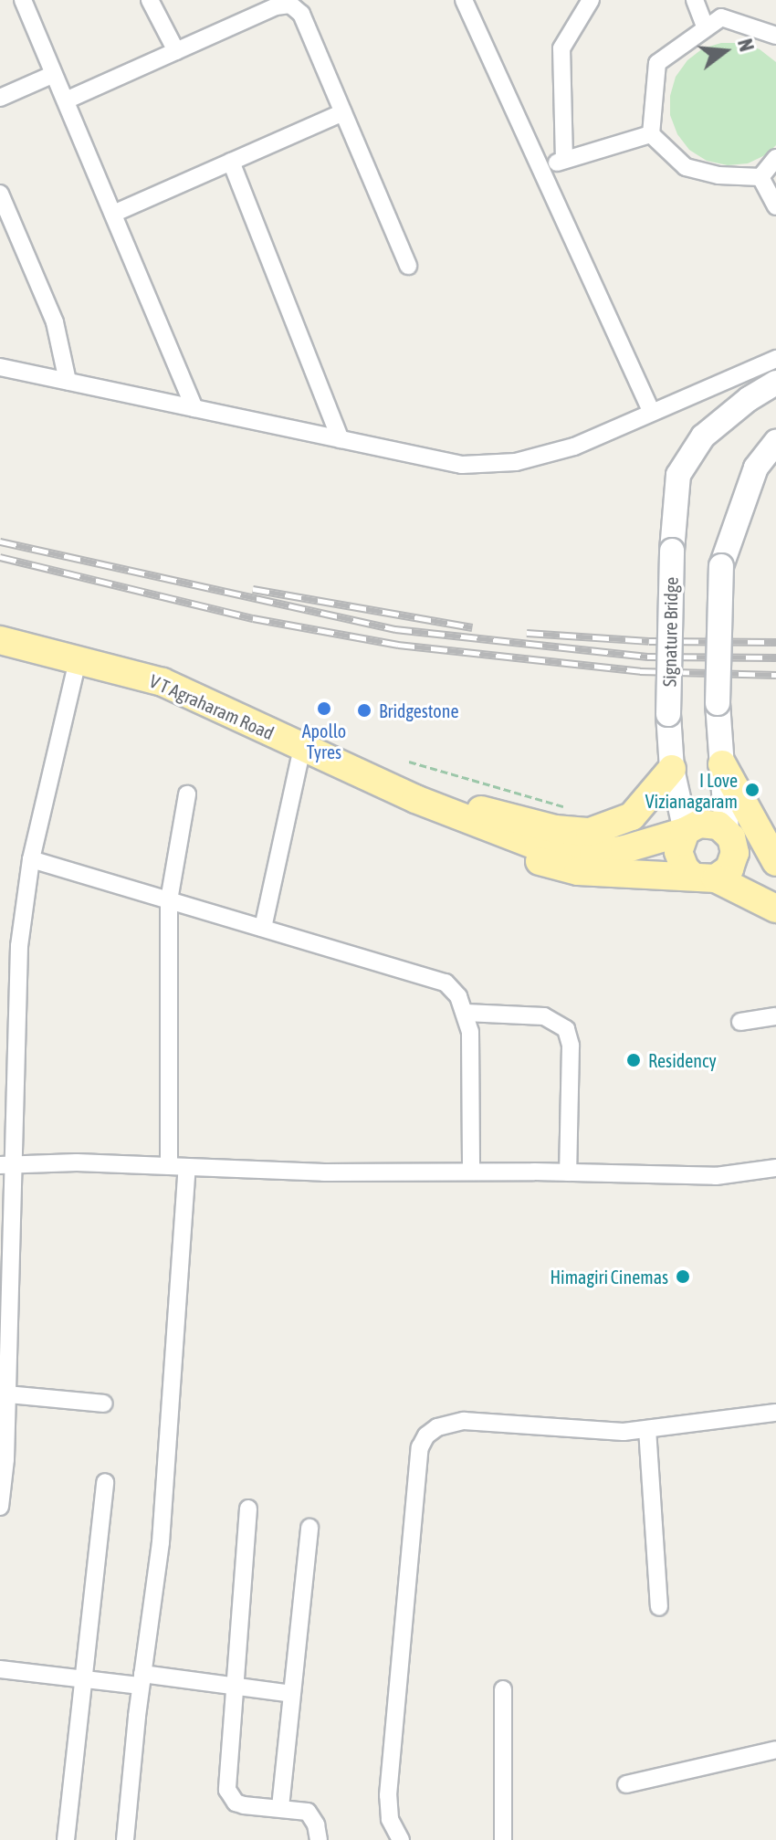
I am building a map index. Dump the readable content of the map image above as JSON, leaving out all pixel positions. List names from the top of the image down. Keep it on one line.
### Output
{"streets":{"main road":["V T Agraharam Road"],"street":["Signature Bridge"]},"places":["Apollo Tyres","Bridgestone","I Love Vizianagaram","Residency","Himagiri Cinemas"],"north":"right"}
